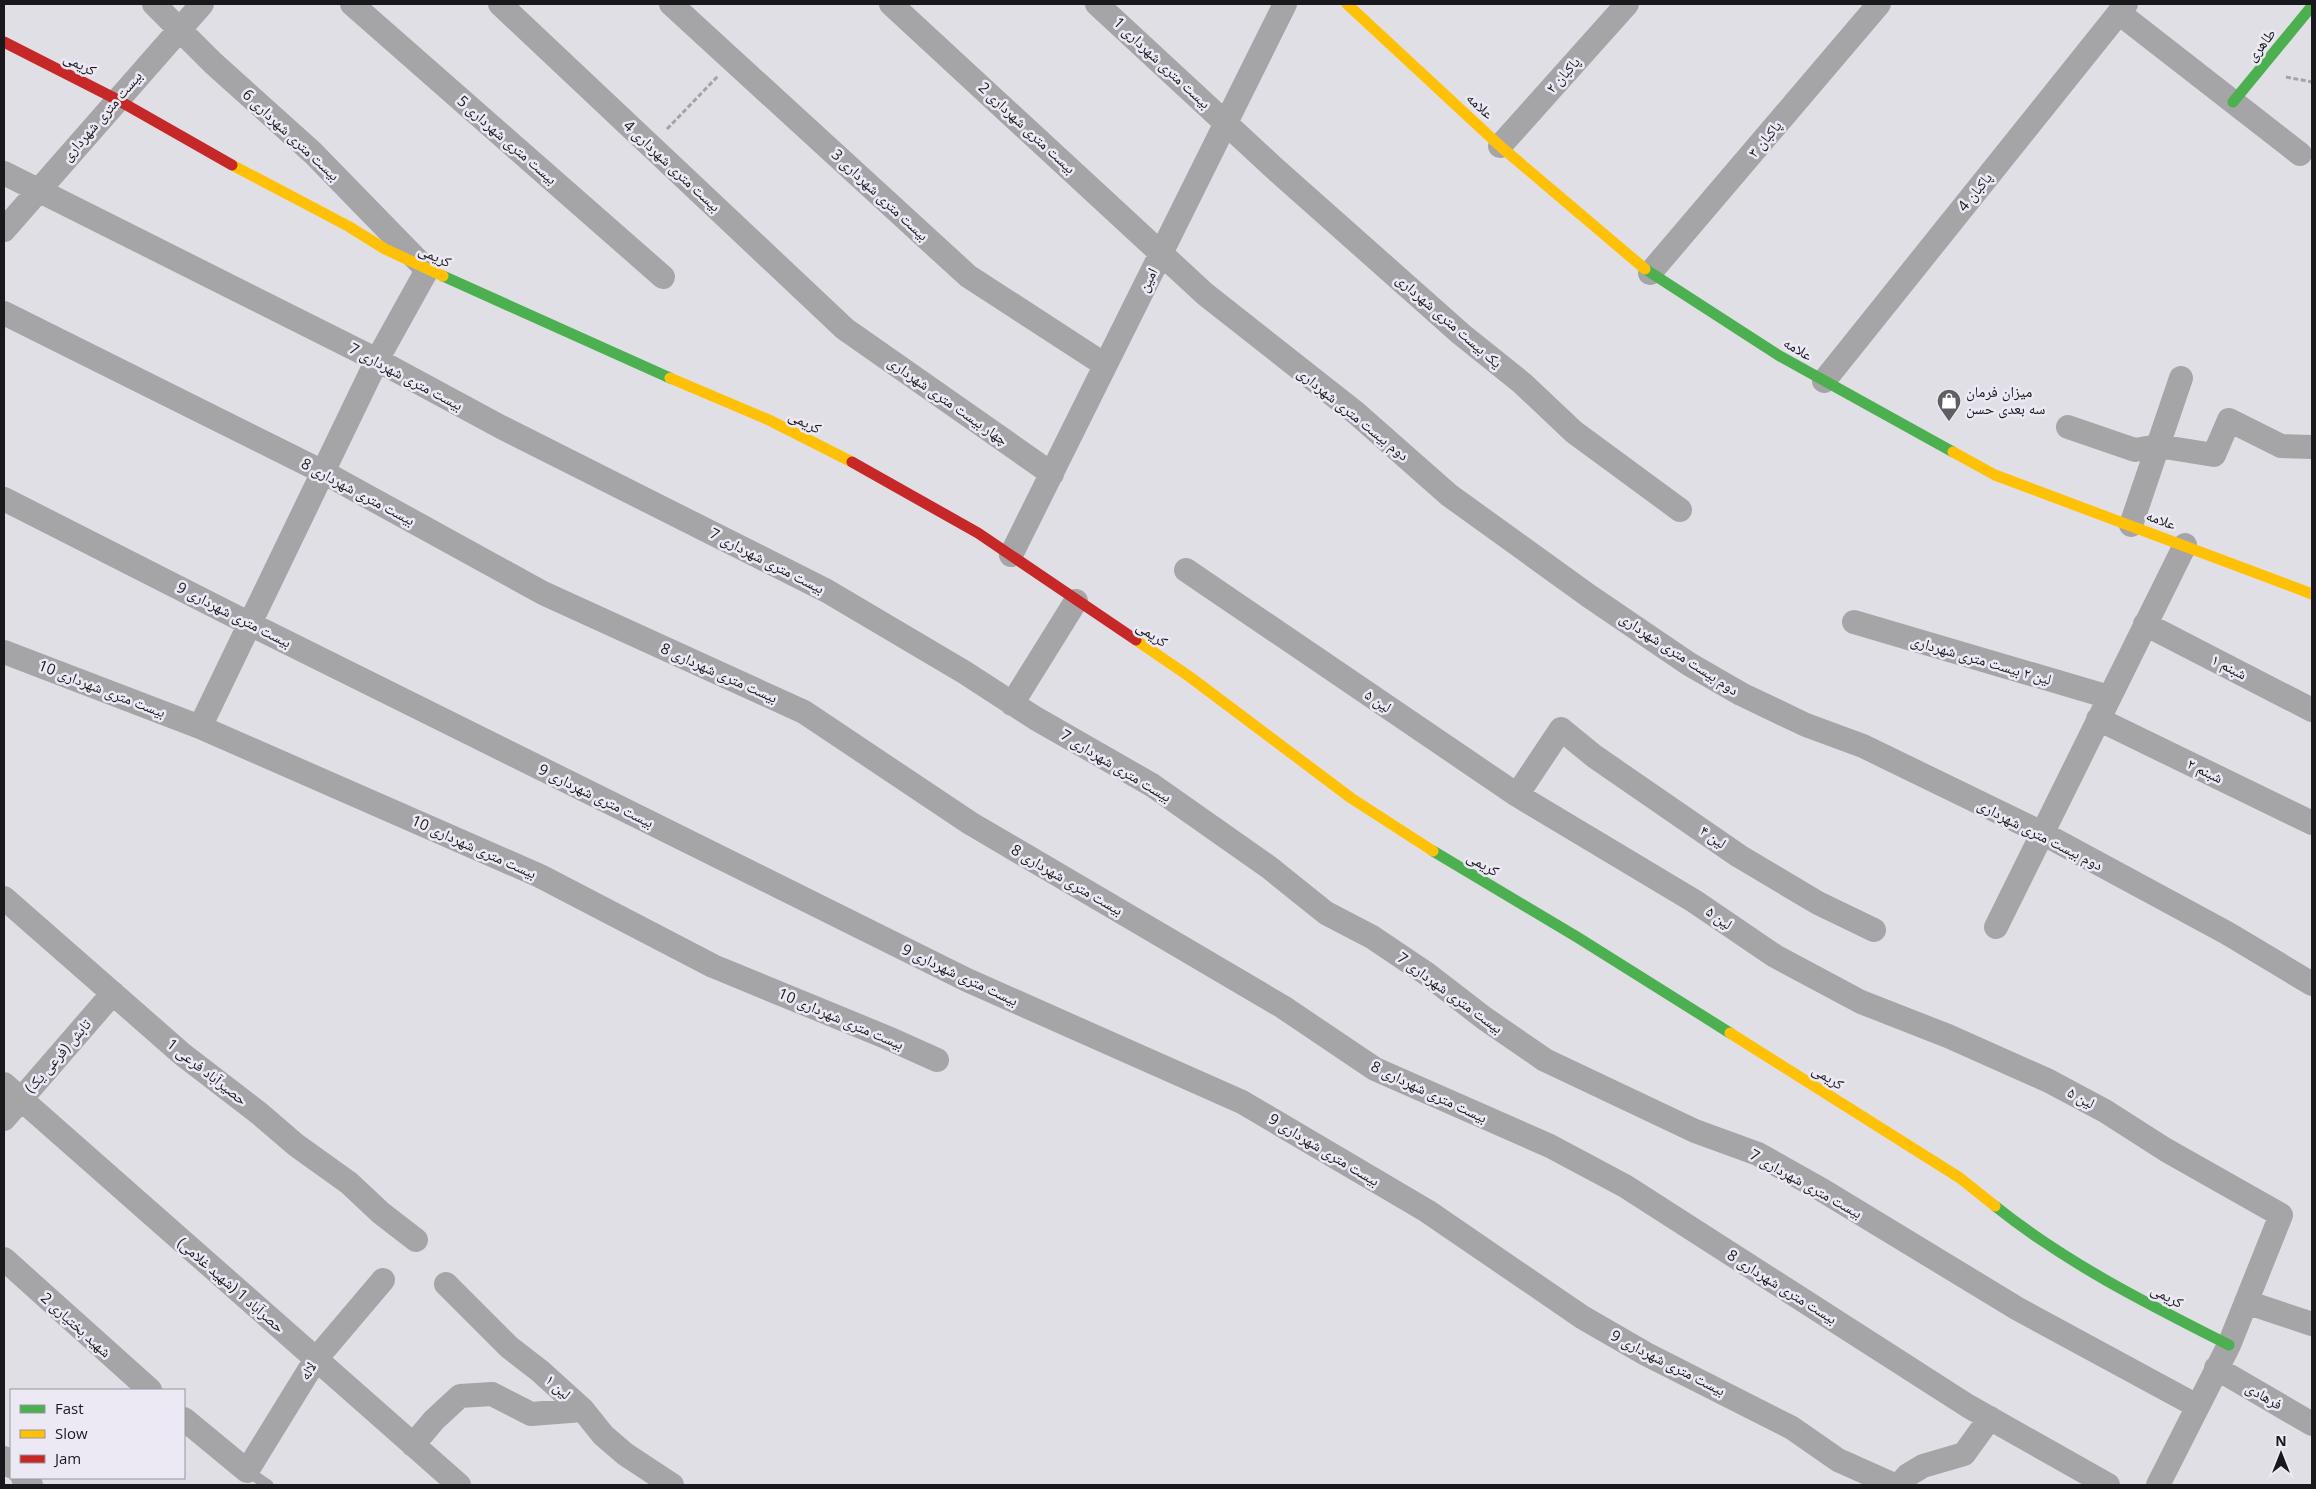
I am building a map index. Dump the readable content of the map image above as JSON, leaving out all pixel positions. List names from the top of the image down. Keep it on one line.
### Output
{"streets":{"street":["طاهری","بیست متری شهرداری 1","کریمی","پاکبان ۲","علامه","بیست متری شهرداری","بیست متری شهرداری 2","بیست متری شهرداری 6","پاکبان ۳","بیست متری شهرداری 5","بیست متری شهرداری 4","پاکبان 4","بیست متری شهرداری 3","امین","یک بیست متری شهرداری","بیست متری شهرداری 7","چهار بیست متری شهرداری","دوم بیست متری شهرداری","بیست متری شهرداری 8","بیست متری شهرداری 9","لین ۲ بیست متری شهرداری","شبنم ۱","بیست متری شهرداری 10","لین ۵","شبنم ۲","لین ۴","تابش (فرعی یک)","حصیرآباد فرعی 1","حصرآباد 1 (شهید غلامی)","شهید بختیاری 2","لاله","لین ۱","فرهادی"]},"crossings":[["بیست متری شهرداری 1","امین"],["بیست متری شهرداری 1","یک بیست متری شهرداری"],["کریمی","بیست متری شهرداری"],["کریمی","بیست متری شهرداری 6"],["کریمی","امین"],["پاکبان ۲","علامه"],["علامه","پاکبان ۳"],["علامه","پاکبان 4"],["بیست متری شهرداری","بیست متری شهرداری 6"],["بیست متری شهرداری","بیست متری شهرداری 7"],["بیست متری شهرداری 2","امین"],["بیست متری شهرداری 2","دوم بیست متری شهرداری"],["بیست متری شهرداری 4","چهار بیست متری شهرداری"],["بیست متری شهرداری 3","امین"],["امین","یک بیست متری شهرداری"],["امین","چهار بیست متری شهرداری"],["امین","دوم بیست متری شهرداری"],["لین ۵","لین ۴"],["تابش (فرعی یک)","حصیرآباد فرعی 1"],["تابش (فرعی یک)","حصرآباد 1 (شهید غلامی)"],["حصرآباد 1 (شهید غلامی)","لاله"]],"places":{"shop":["میزان فرمان سه بعدی حسن"]},"legend":["Fast","Slow","Jam"],"north":"top"}
